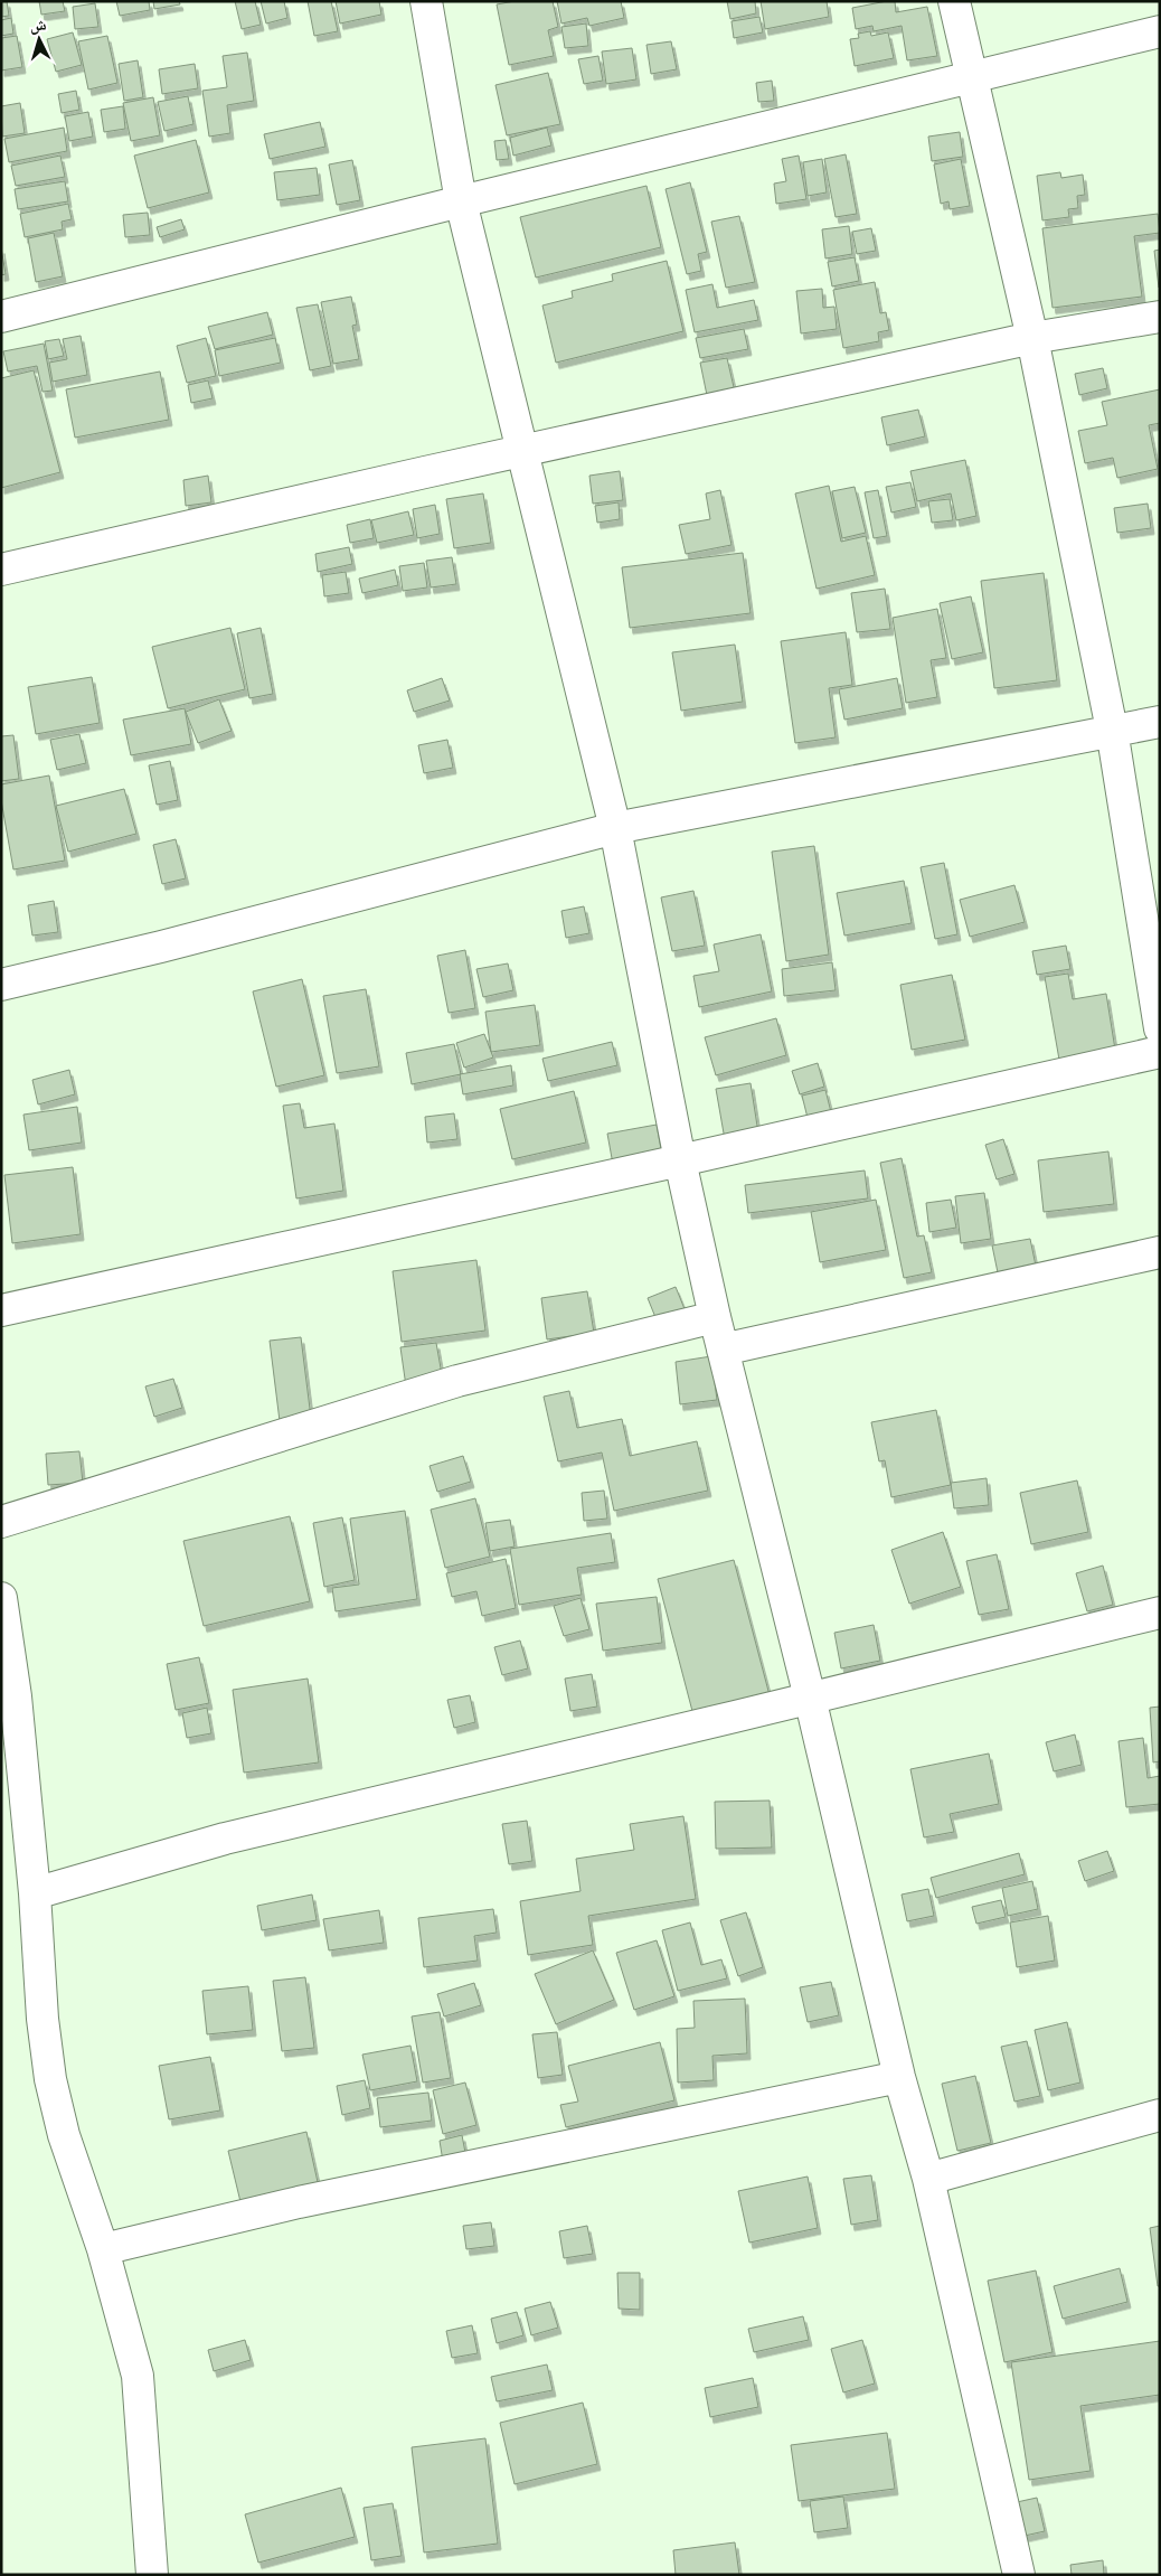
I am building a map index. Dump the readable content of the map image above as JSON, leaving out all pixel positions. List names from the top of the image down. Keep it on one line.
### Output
{"north":"top"}
